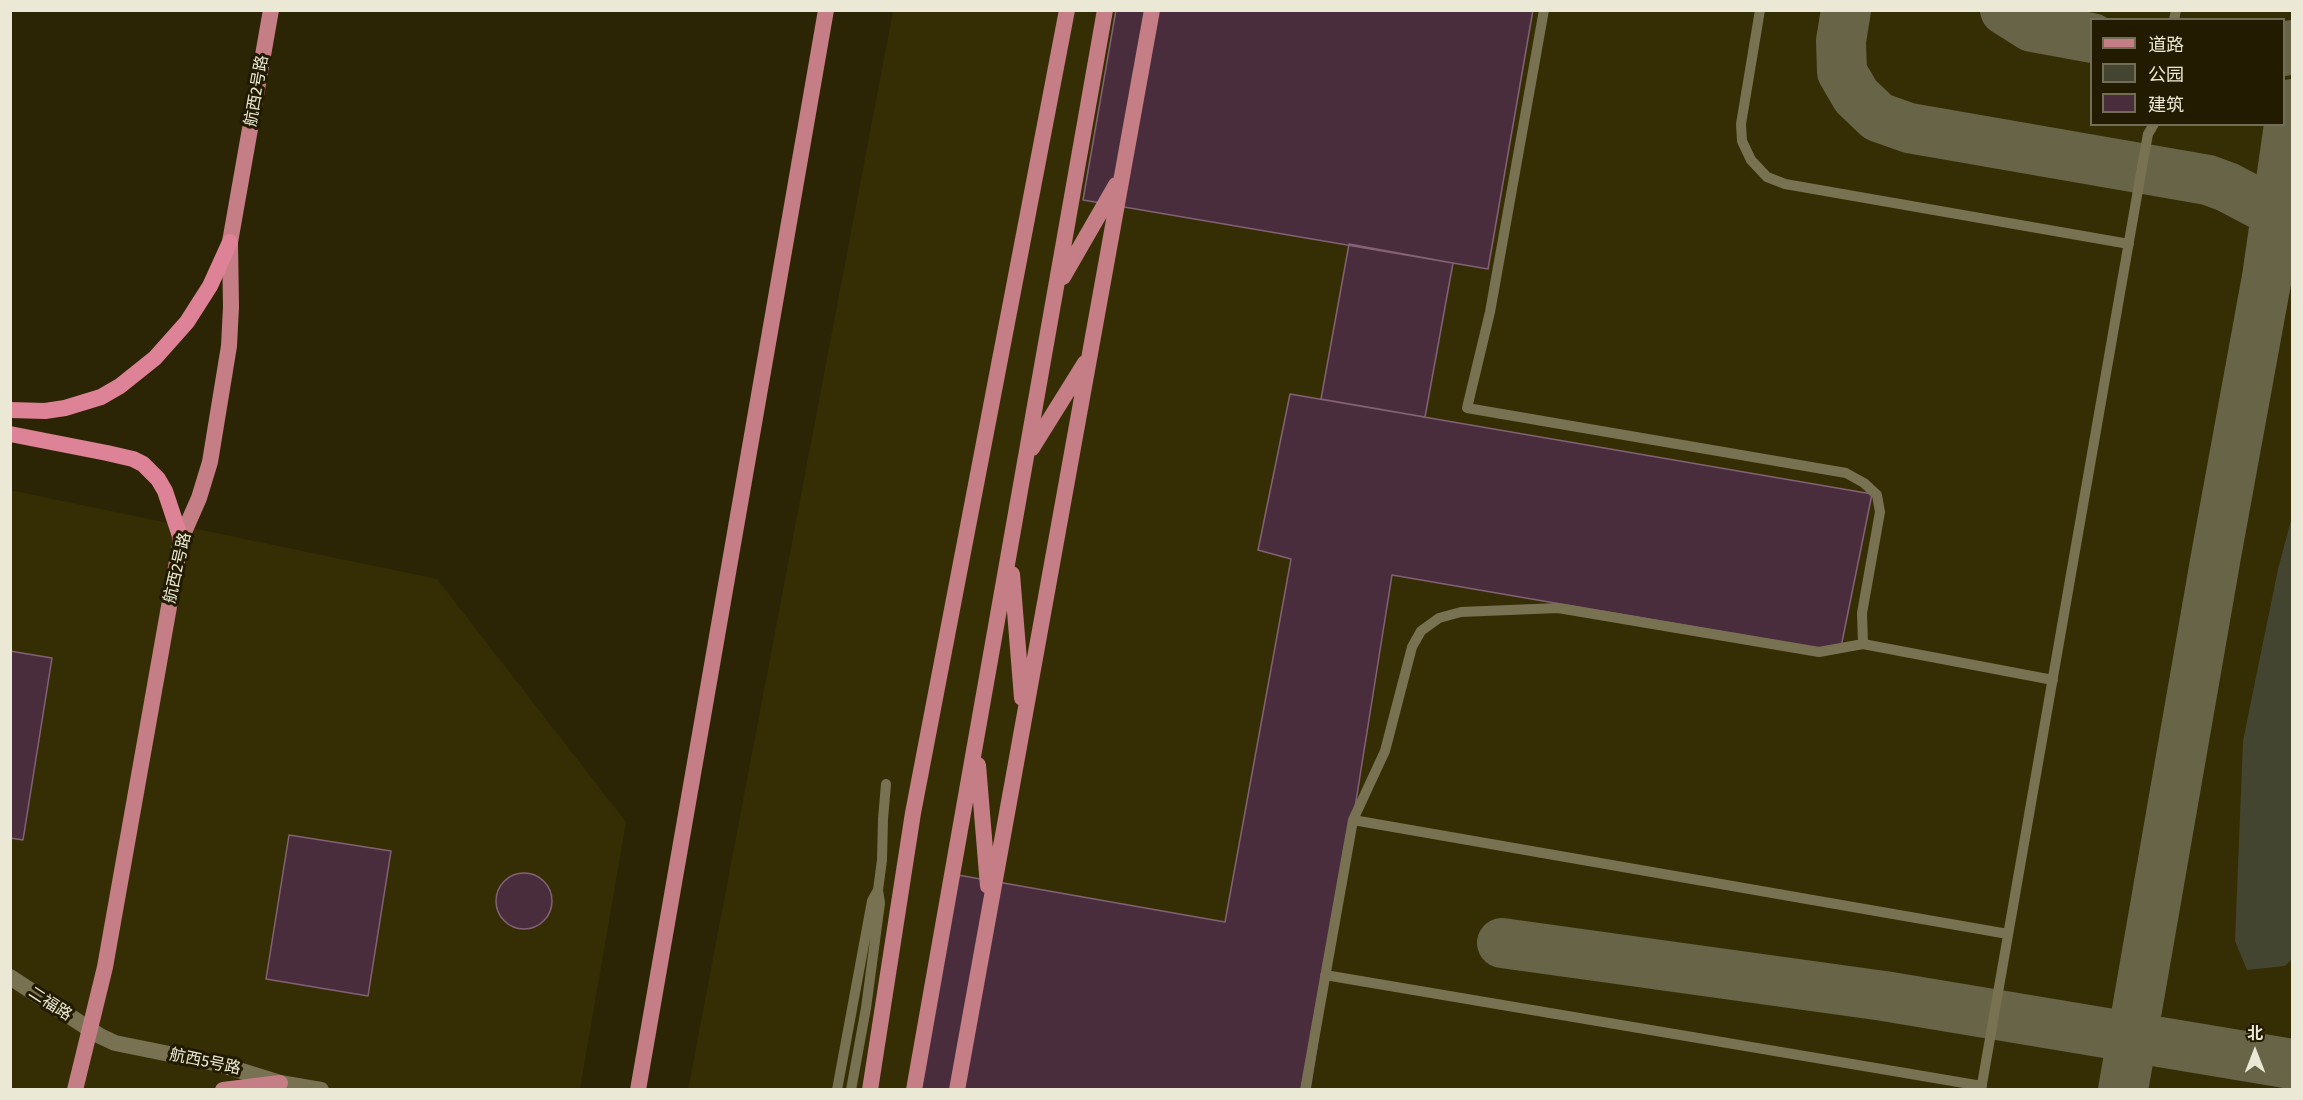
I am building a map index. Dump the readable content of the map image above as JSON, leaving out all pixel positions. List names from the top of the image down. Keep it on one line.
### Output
{"streets":{"main road":["航西2号路"],"street":["二福路","航西5号路"]},"crossings":[["航西2号路","二福路"],["航西2号路","航西5号路"],["二福路","航西5号路"]],"legend":["道路","公园","建筑"],"north":"top"}
